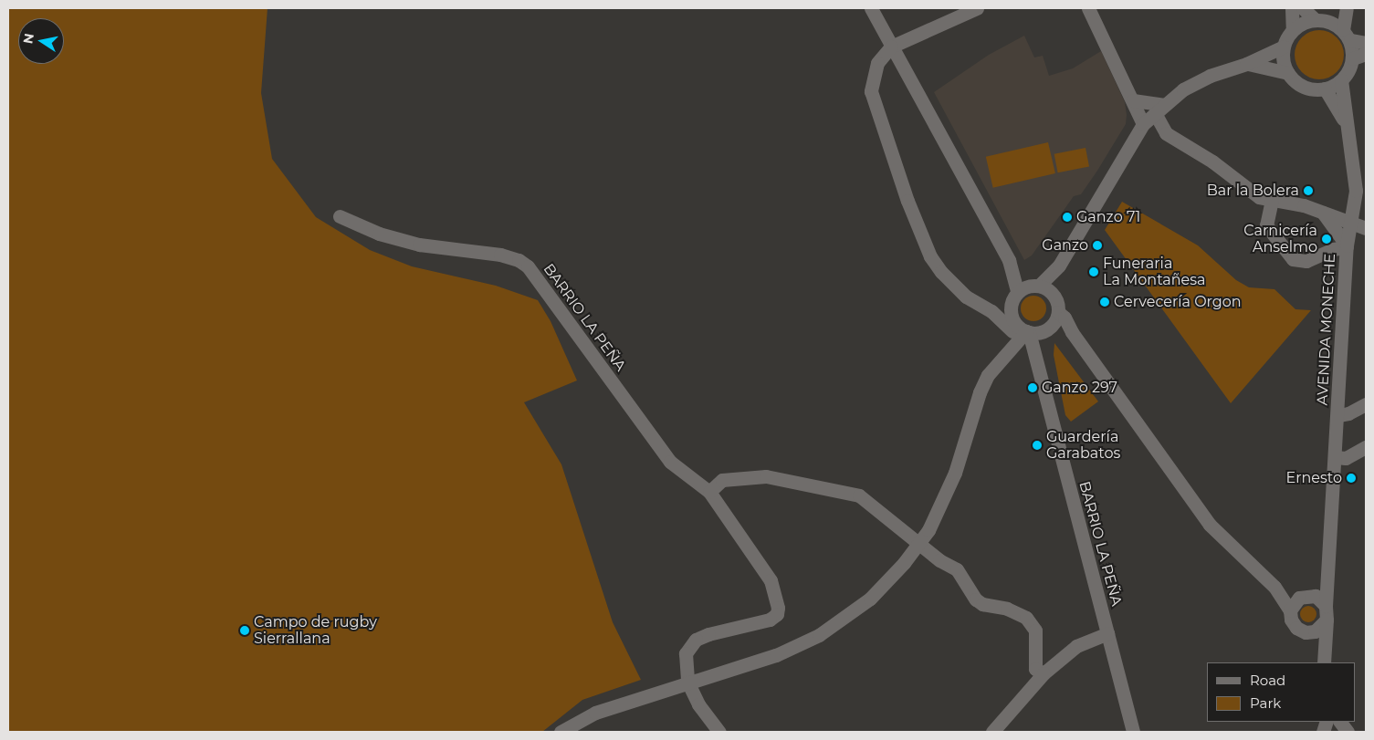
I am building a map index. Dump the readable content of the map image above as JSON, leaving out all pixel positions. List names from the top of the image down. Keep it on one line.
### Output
{"streets":{"street":["BARRIO LA PEÑA","AVENIDA MONECHE"]},"places":["Bar la Bolera","Ganzo 71","Carnicería Anselmo","Ganzo","Funeraria La Montañesa","Cervecería Orgon","Ganzo 297","Guardería Garabatos","Ernesto","Campo de rugby Sierrallana"],"legend":["Road","Park"],"north":"left"}
